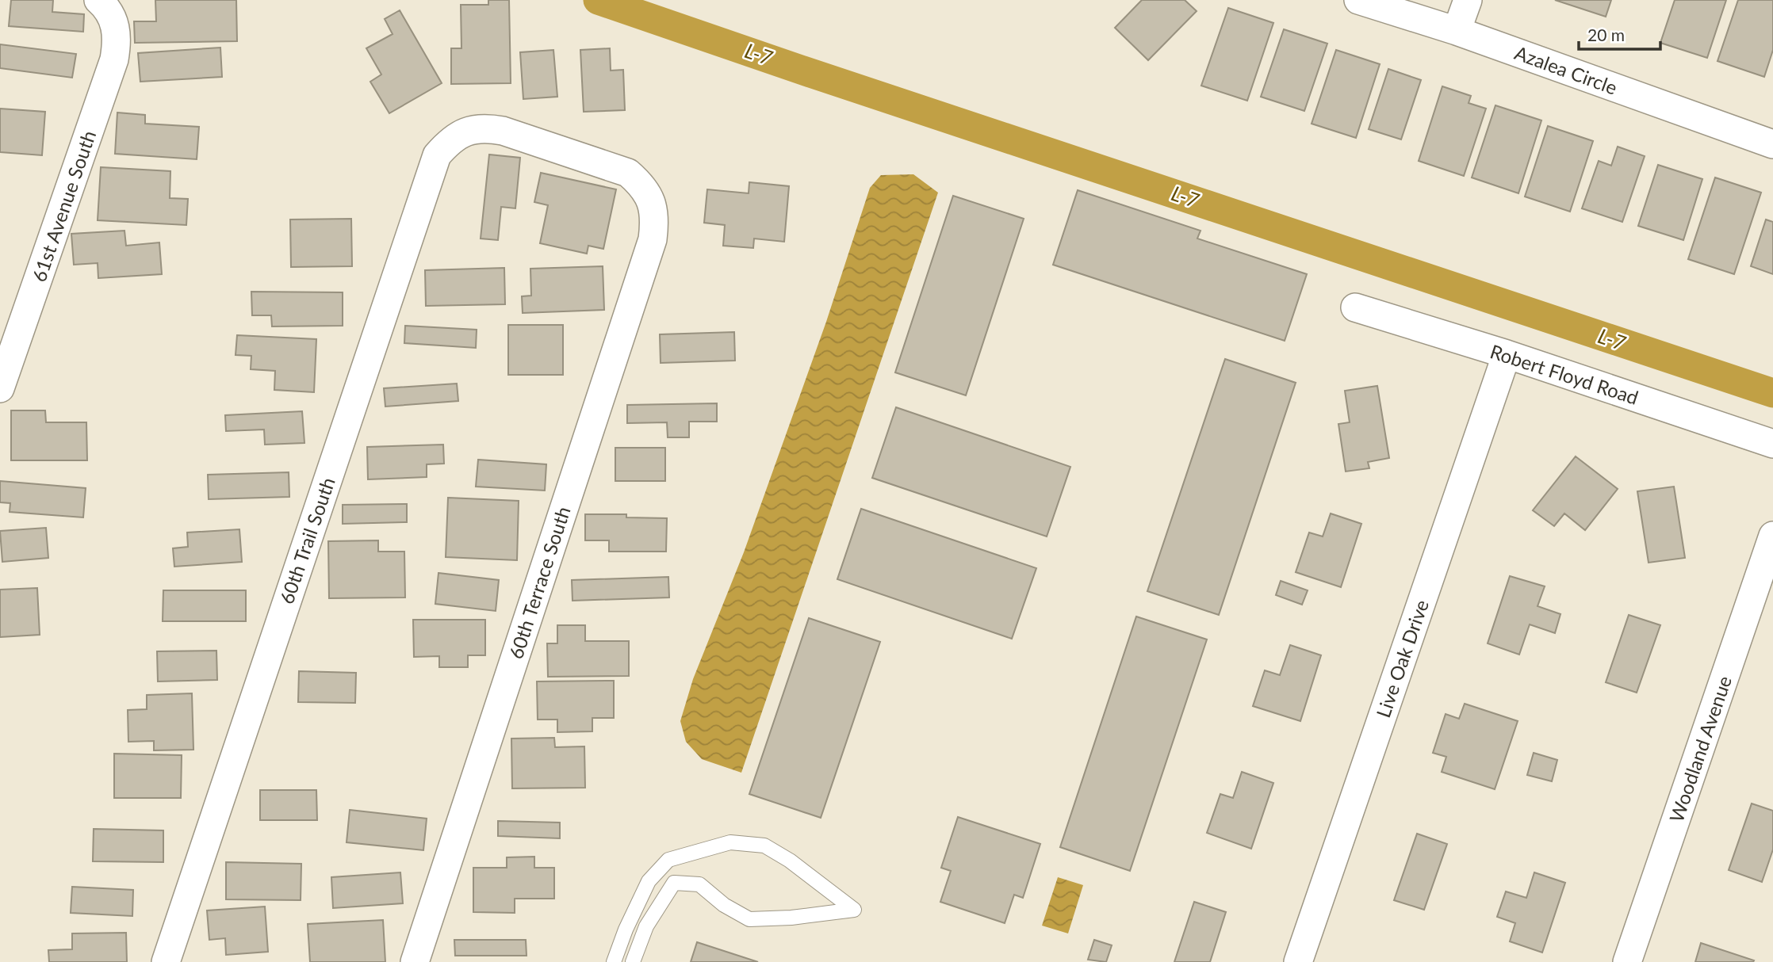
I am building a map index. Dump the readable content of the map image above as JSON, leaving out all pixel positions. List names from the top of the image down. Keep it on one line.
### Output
{"streets":{"street":["Azalea Circle","61st Avenue South","Robert Floyd Road","60th Trail South","60th Terrace South","Live Oak Drive","Woodland Avenue"]},"crossings":[["Robert Floyd Road","Live Oak Drive"],["60th Trail South","60th Terrace South"]],"water":["L-7"],"scale_bar":"20 m"}
